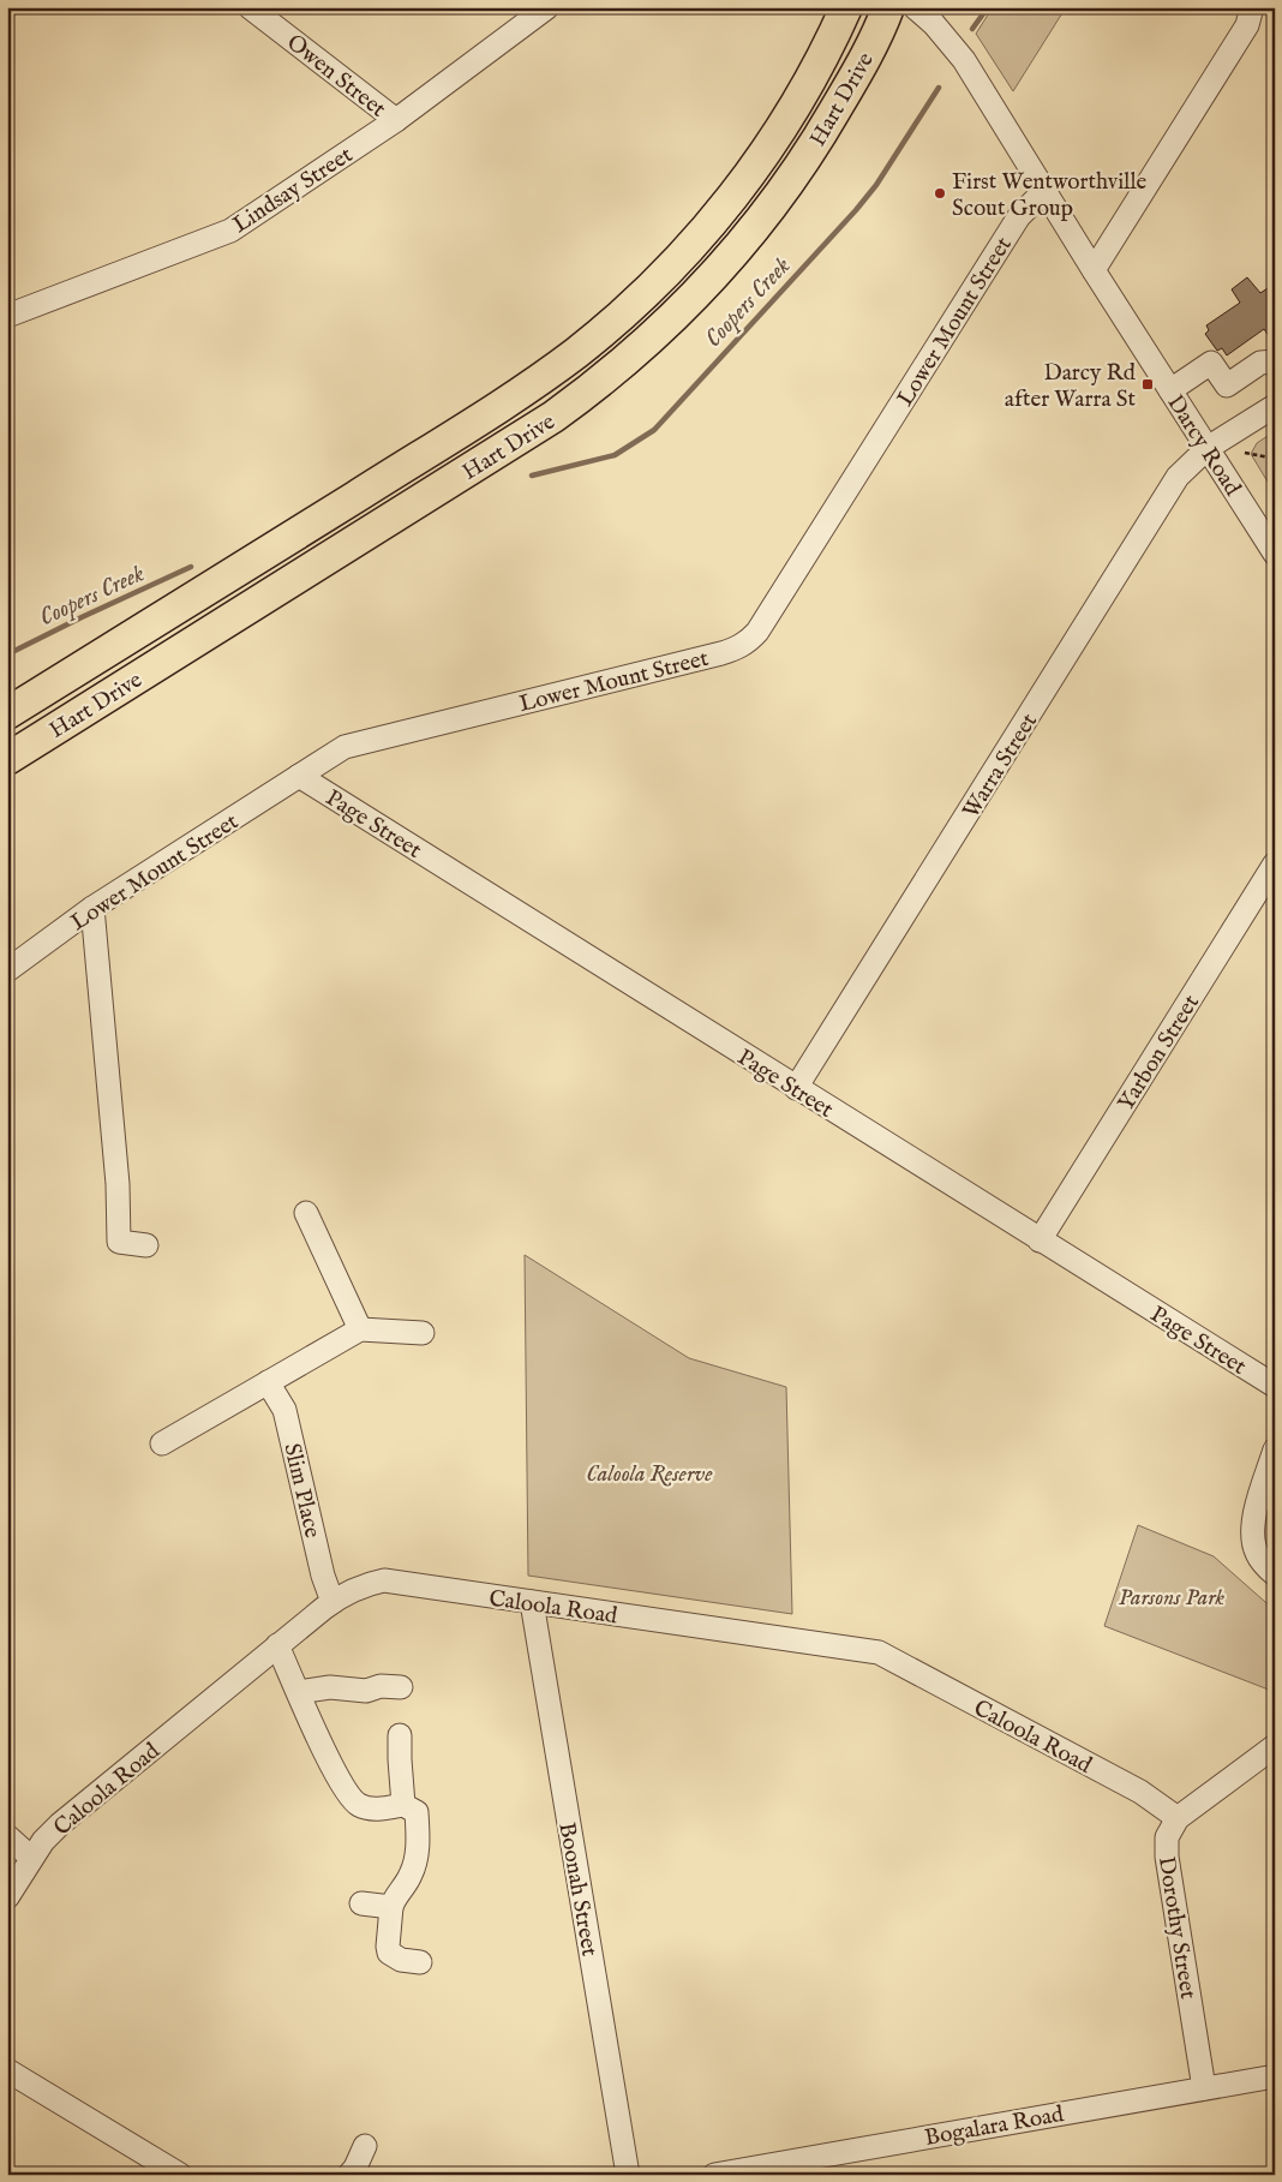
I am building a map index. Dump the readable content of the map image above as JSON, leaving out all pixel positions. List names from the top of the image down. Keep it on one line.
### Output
{"streets":{"highway":["Hart Drive"],"street":["Owen Street","Lindsay Street","Lower Mount Street","Darcy Road","Warra Street","Page Street","Yarbon Street","Slim Place","Caloola Road","Boonah Street","Dorothy Street","Bogalara Road"]},"crossings":[["Owen Street","Lindsay Street"],["Lower Mount Street","Darcy Road"],["Lower Mount Street","Page Street"],["Darcy Road","Warra Street"],["Warra Street","Page Street"],["Page Street","Yarbon Street"],["Slim Place","Caloola Road"],["Caloola Road","Boonah Street"],["Caloola Road","Dorothy Street"],["Dorothy Street","Bogalara Road"]],"water":["Coopers Creek"],"parks":["Caloola Reserve","Parsons Park"],"places":{"other":["First Wentworthville Scout Group"],"transit":["Darcy Rd after Warra St"]}}
